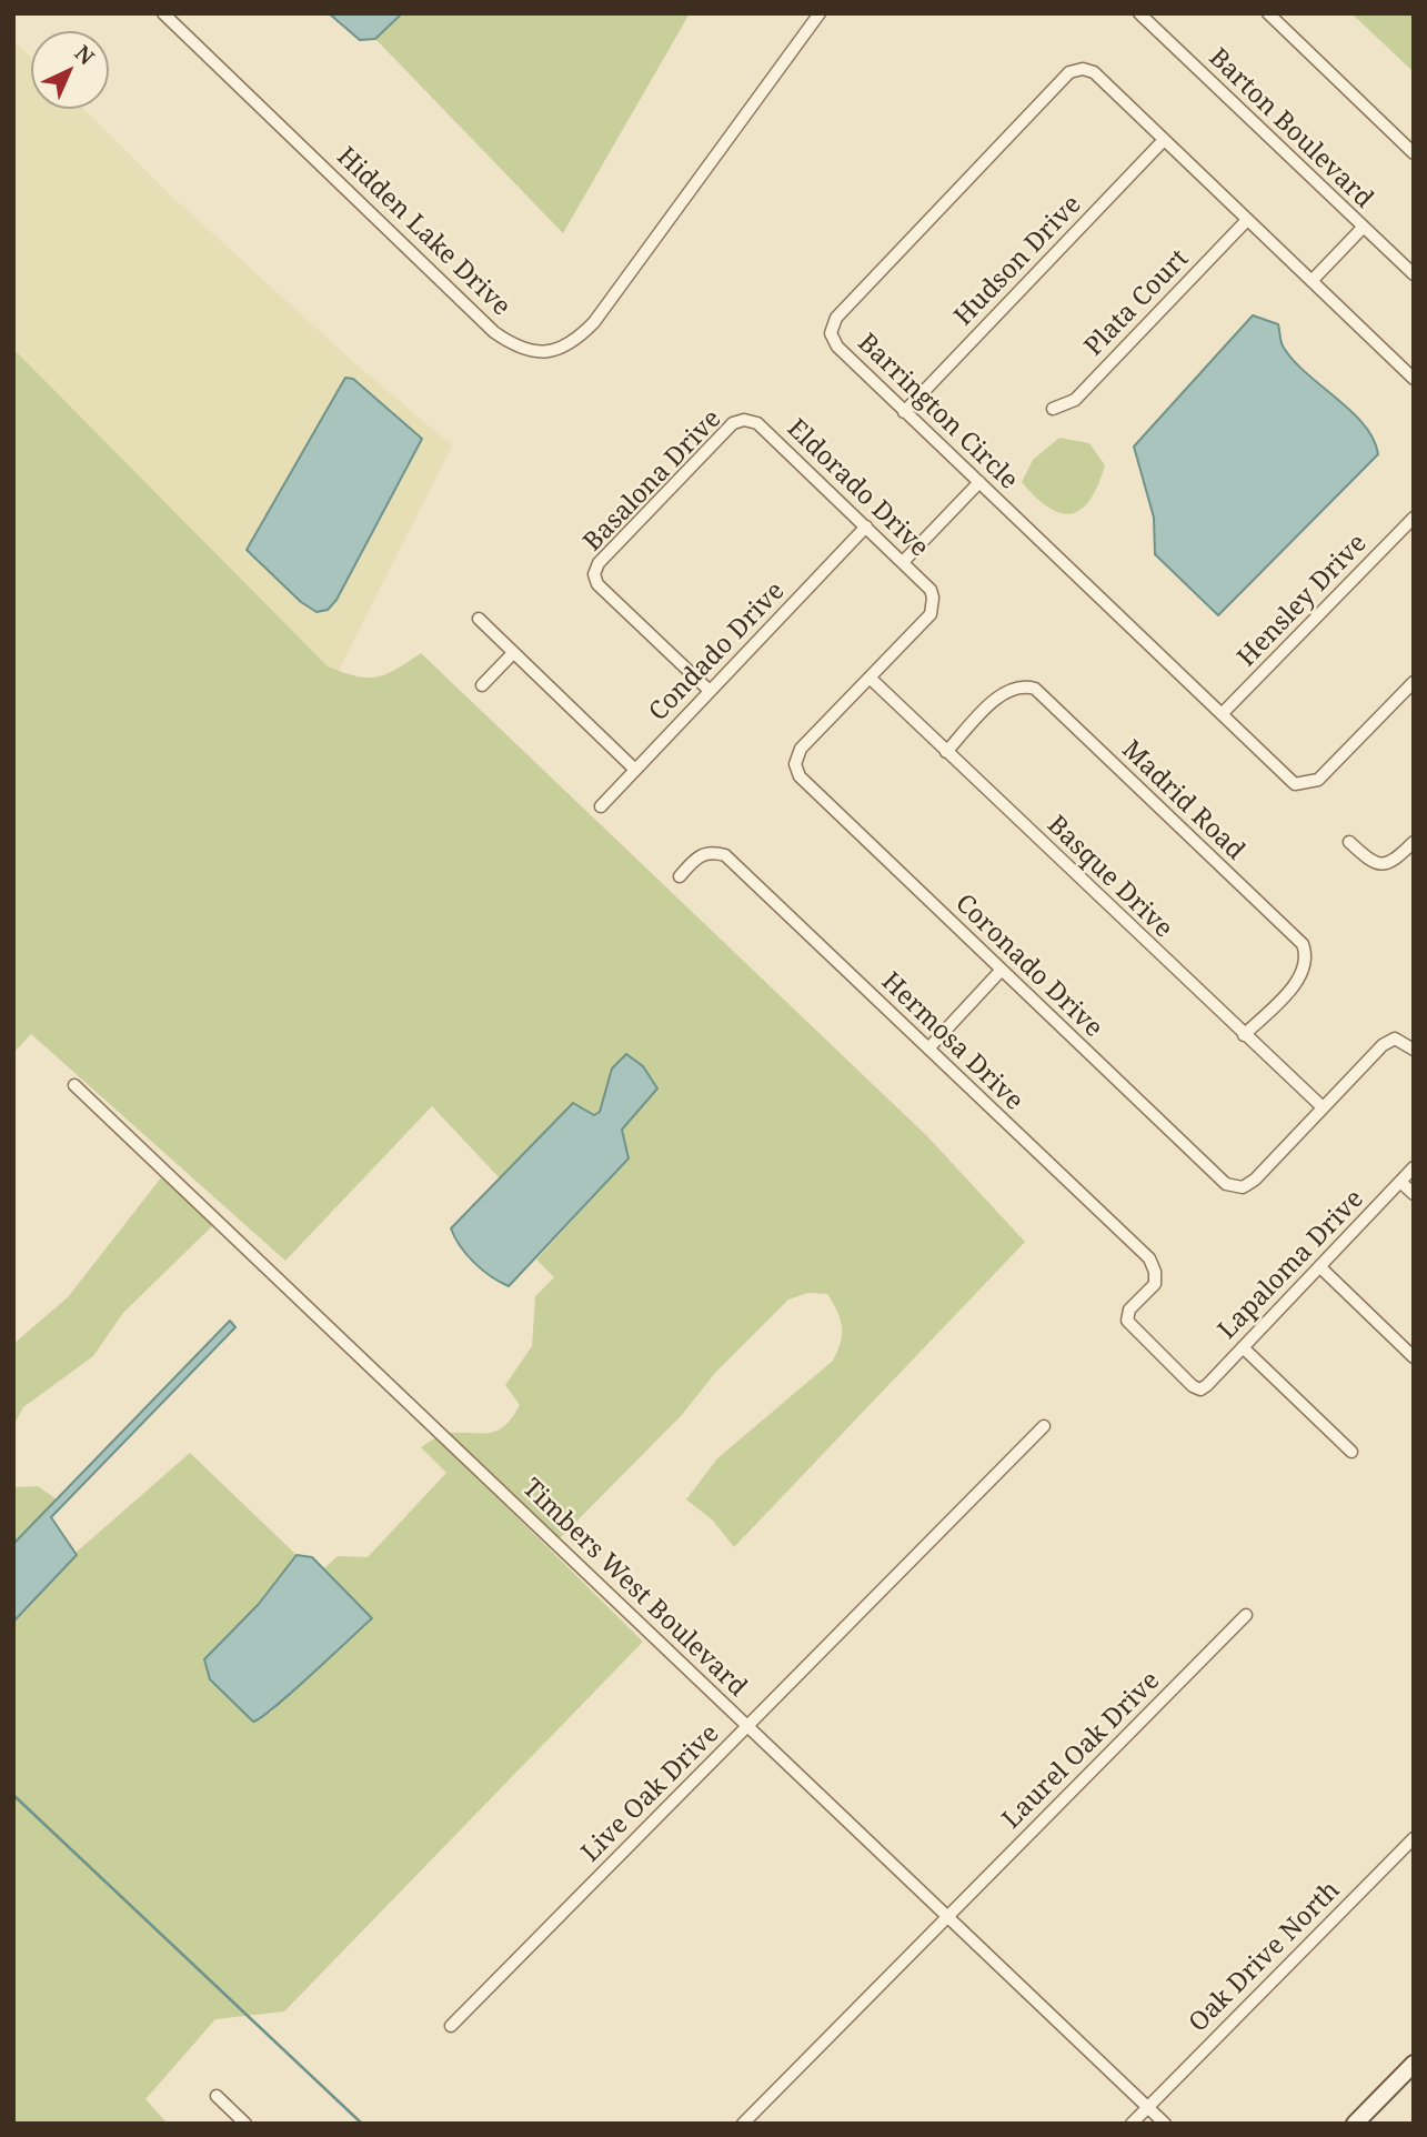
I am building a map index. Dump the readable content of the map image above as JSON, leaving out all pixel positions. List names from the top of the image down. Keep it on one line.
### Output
{"streets":{"street":["Barton Boulevard","Hidden Lake Drive","Hudson Drive","Plata Court","Barrington Circle","Basalona Drive","Eldorado Drive","Hensley Drive","Condado Drive","Madrid Road","Basque Drive","Coronado Drive","Hermosa Drive","Lapaloma Drive","Timbers West Boulevard","Laurel Oak Drive","Live Oak Drive","Oak Drive North"]},"crossings":[["Hudson Drive","Barrington Circle"],["Plata Court","Barrington Circle"],["Barrington Circle","Hensley Drive"],["Basalona Drive","Eldorado Drive"],["Basalona Drive","Condado Drive"],["Eldorado Drive","Condado Drive"],["Eldorado Drive","Basque Drive"],["Eldorado Drive","Coronado Drive"],["Madrid Road","Basque Drive"],["Basque Drive","Coronado Drive"],["Hermosa Drive","Lapaloma Drive"],["Timbers West Boulevard","Laurel Oak Drive"],["Timbers West Boulevard","Live Oak Drive"],["Timbers West Boulevard","Oak Drive North"]],"north":"top right"}
